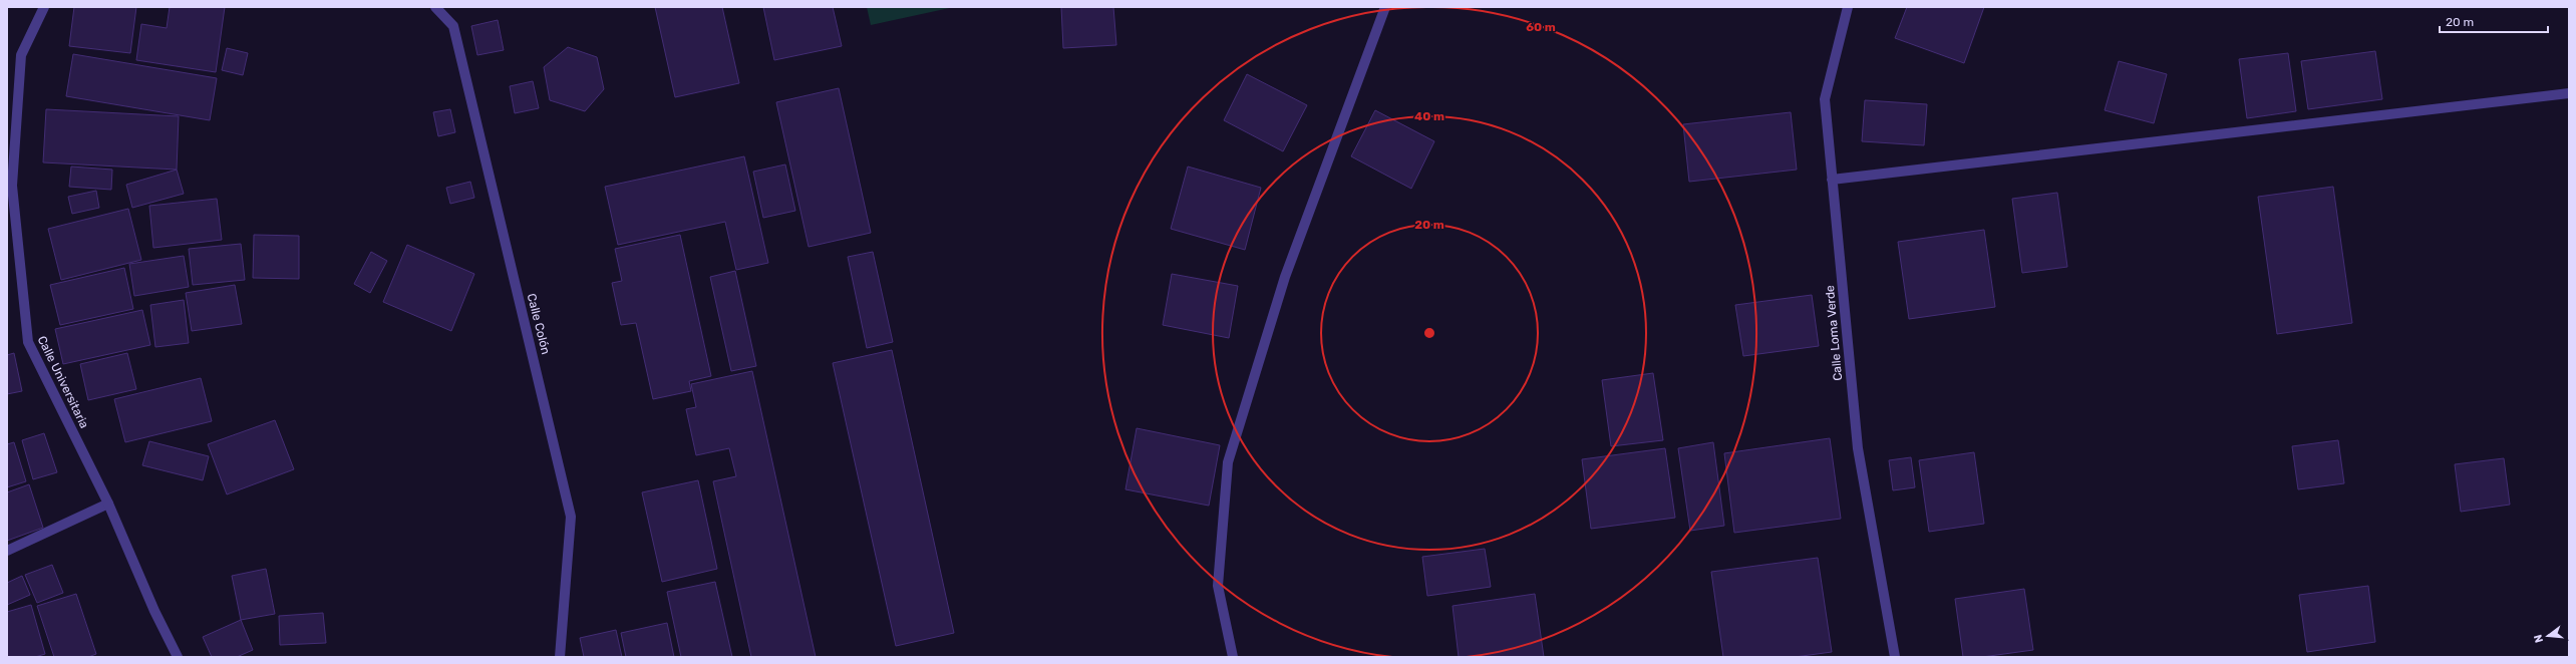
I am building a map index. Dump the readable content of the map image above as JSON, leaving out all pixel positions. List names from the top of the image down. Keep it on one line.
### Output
{"streets":{"street":["Calle Colón","Calle Loma Verde","Calle Universitaria"]},"scale_bar":"20 m","north":"left","rings":["60 m","40 m","20 m"]}
